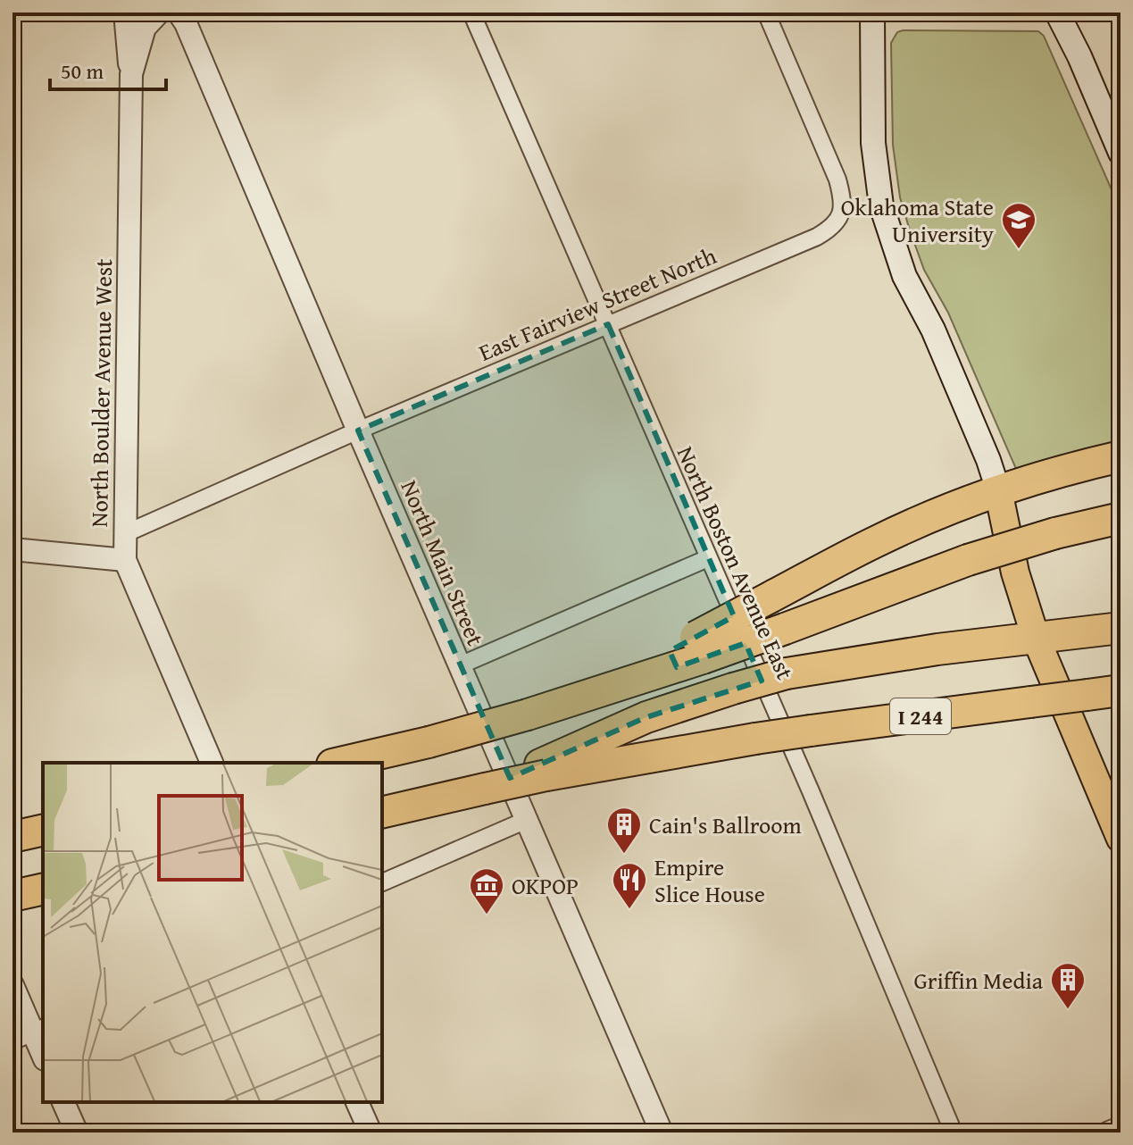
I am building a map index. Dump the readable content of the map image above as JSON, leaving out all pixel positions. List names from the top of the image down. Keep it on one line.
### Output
{"streets":{"highway":["I 244"],"street":["East Fairview Street North","North Boulder Avenue West","North Main Street","North Boston Avenue East"]},"crossings":[["East Fairview Street North","North Boulder Avenue West"],["East Fairview Street North","North Main Street"],["East Fairview Street North","North Boston Avenue East"]],"places":{"school or university":["Oklahoma State University"],"building":["Cain's Ballroom","Griffin Media"],"restaurant":["Empire Slice House"],"museum":["OKPOP"]},"scale_bar":"50 m"}
